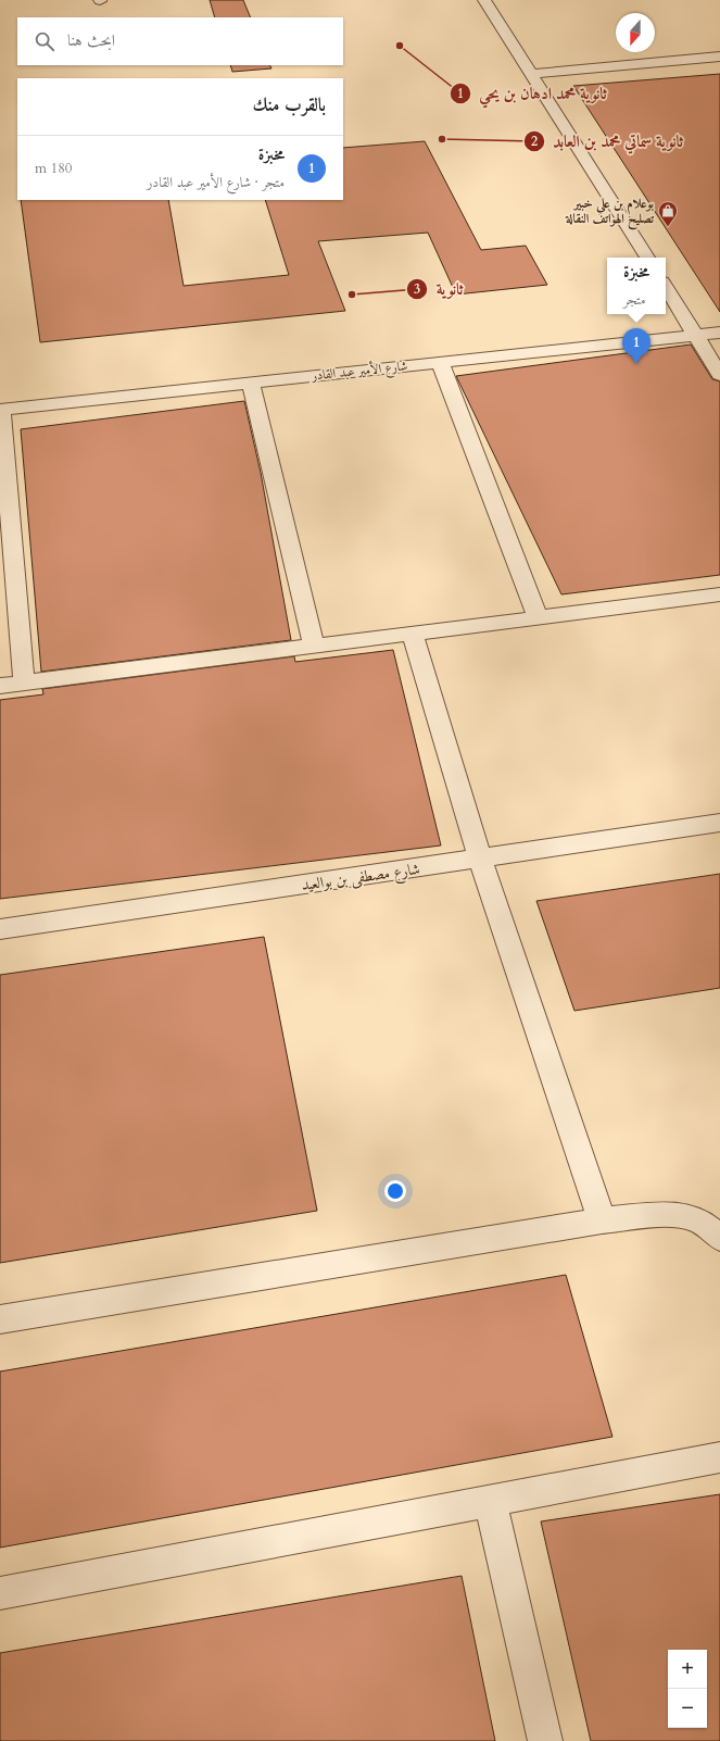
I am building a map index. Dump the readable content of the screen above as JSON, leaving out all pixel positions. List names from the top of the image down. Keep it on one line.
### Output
{"streets":{"street":["شارع الأمير عبد القادر","شارع مصطفى بن بوالعيد"]},"places":{"other":["ثانوية محمد ادهان بن يحي","ثانوية سماتي محمد بن العابد","ثانوية"],"shop":["بوعلام بن علي خبير تصليح الهواتف النقالة"]},"north":"bottom","page":{"search":"ابحث هنا","heading":"بالقرب منك","list":[{"mark":"1","name":"مخبزة","note":"متجر · شارع الأمير عبد القادر","value":"180 m"}],"popup":["مخبزة","متجر"],"pins":"1","map_buttons":["+","−"]}}
